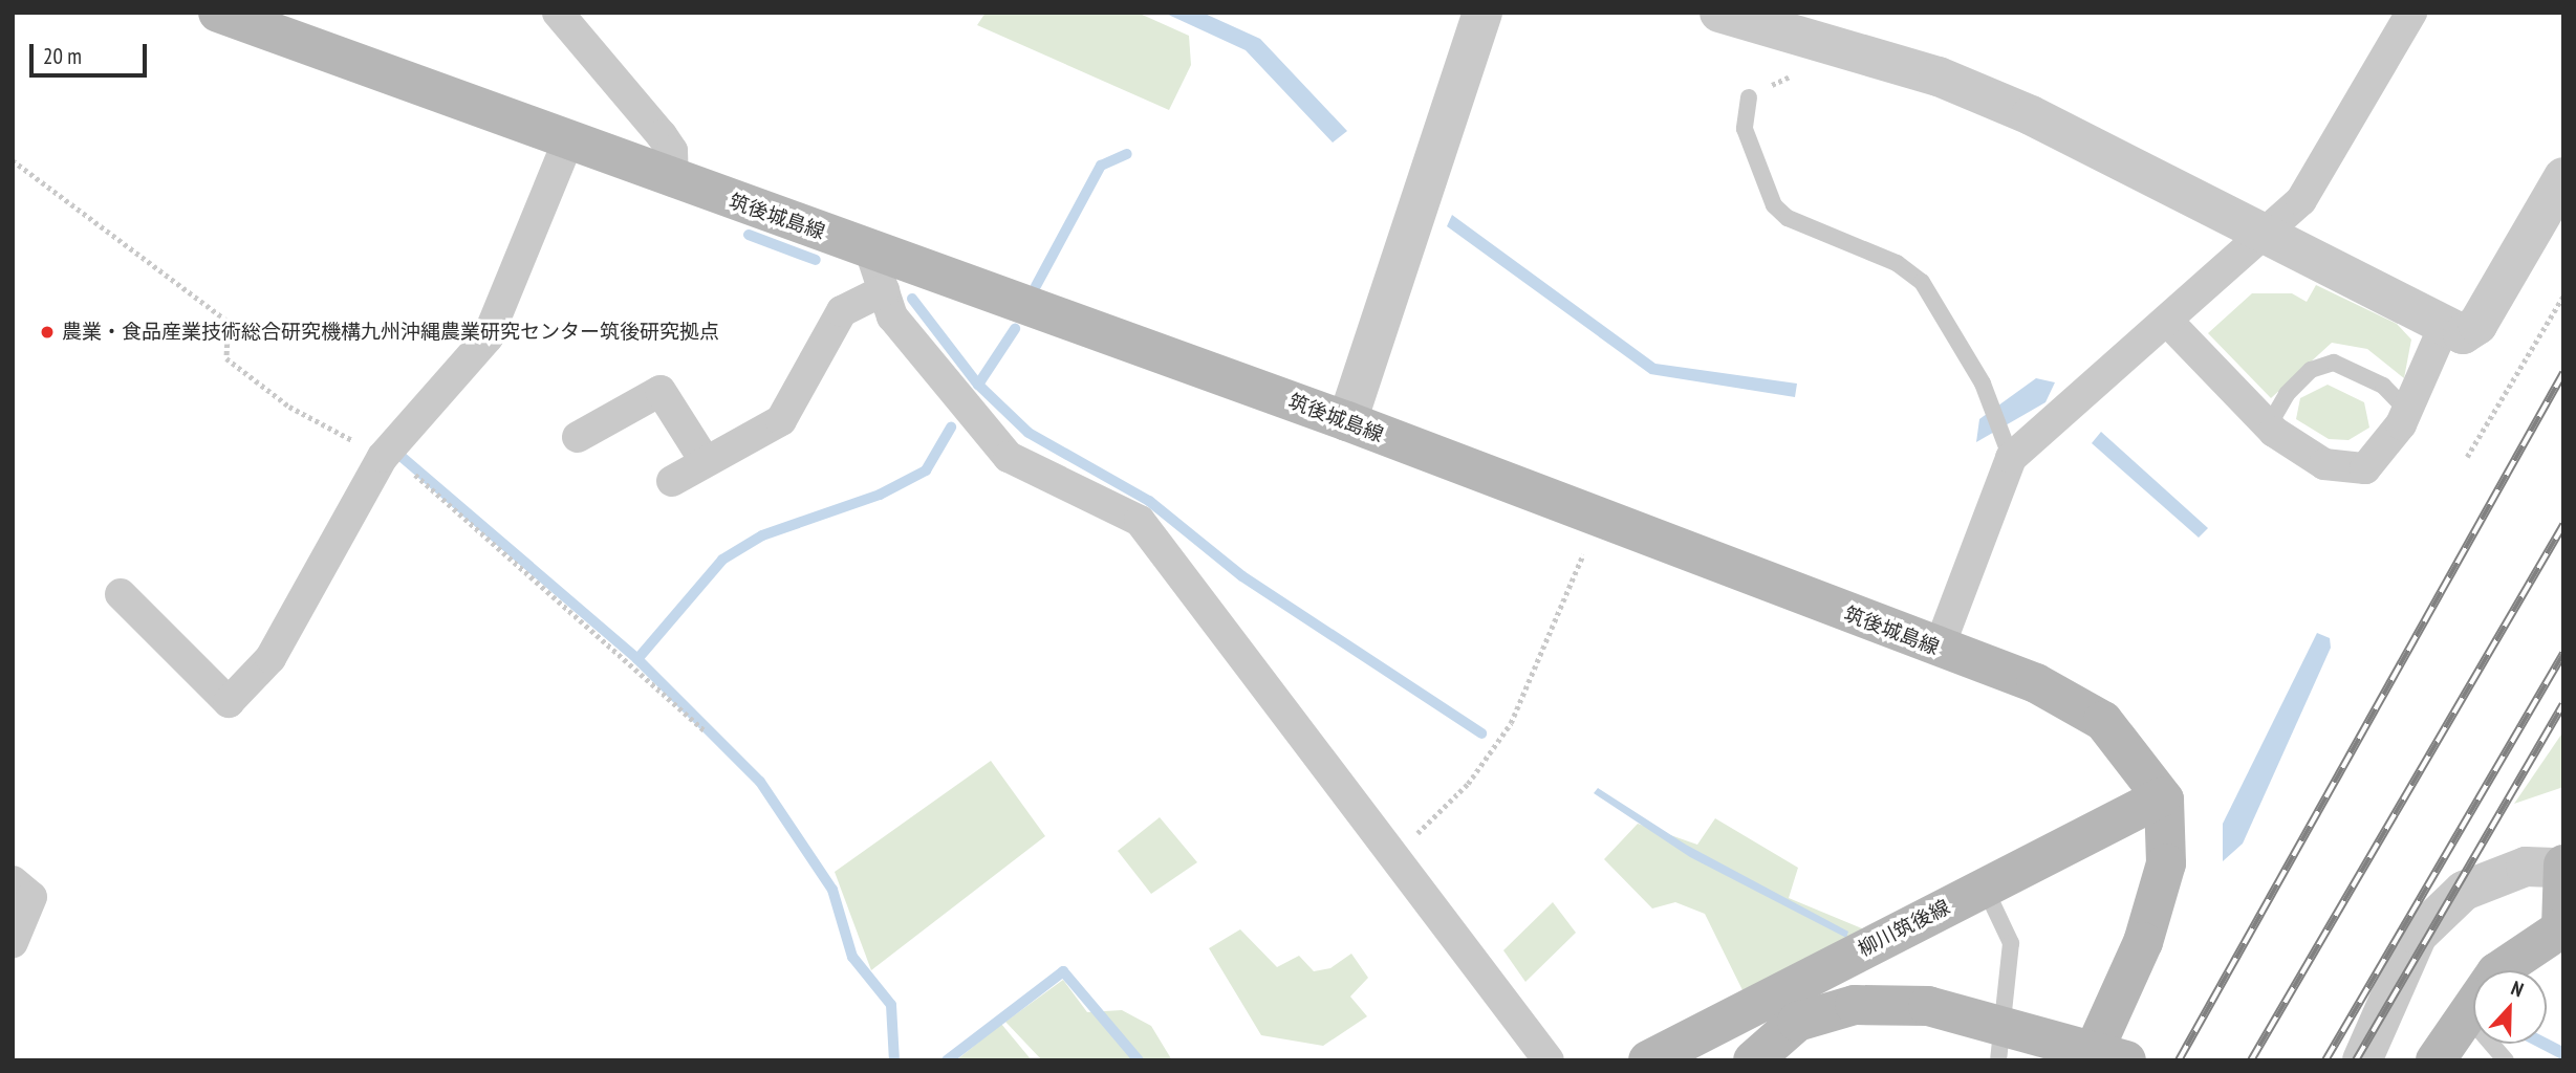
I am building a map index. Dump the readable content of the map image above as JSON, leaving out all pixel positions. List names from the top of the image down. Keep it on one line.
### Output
{"streets":{"main road":["筑後城島線","柳川筑後線"]},"crossings":[["筑後城島線","柳川筑後線"]],"places":["農業・食品産業技術総合研究機構九州沖縄農業研究センター筑後研究拠点"],"scale_bar":"20 m","north":"top"}
